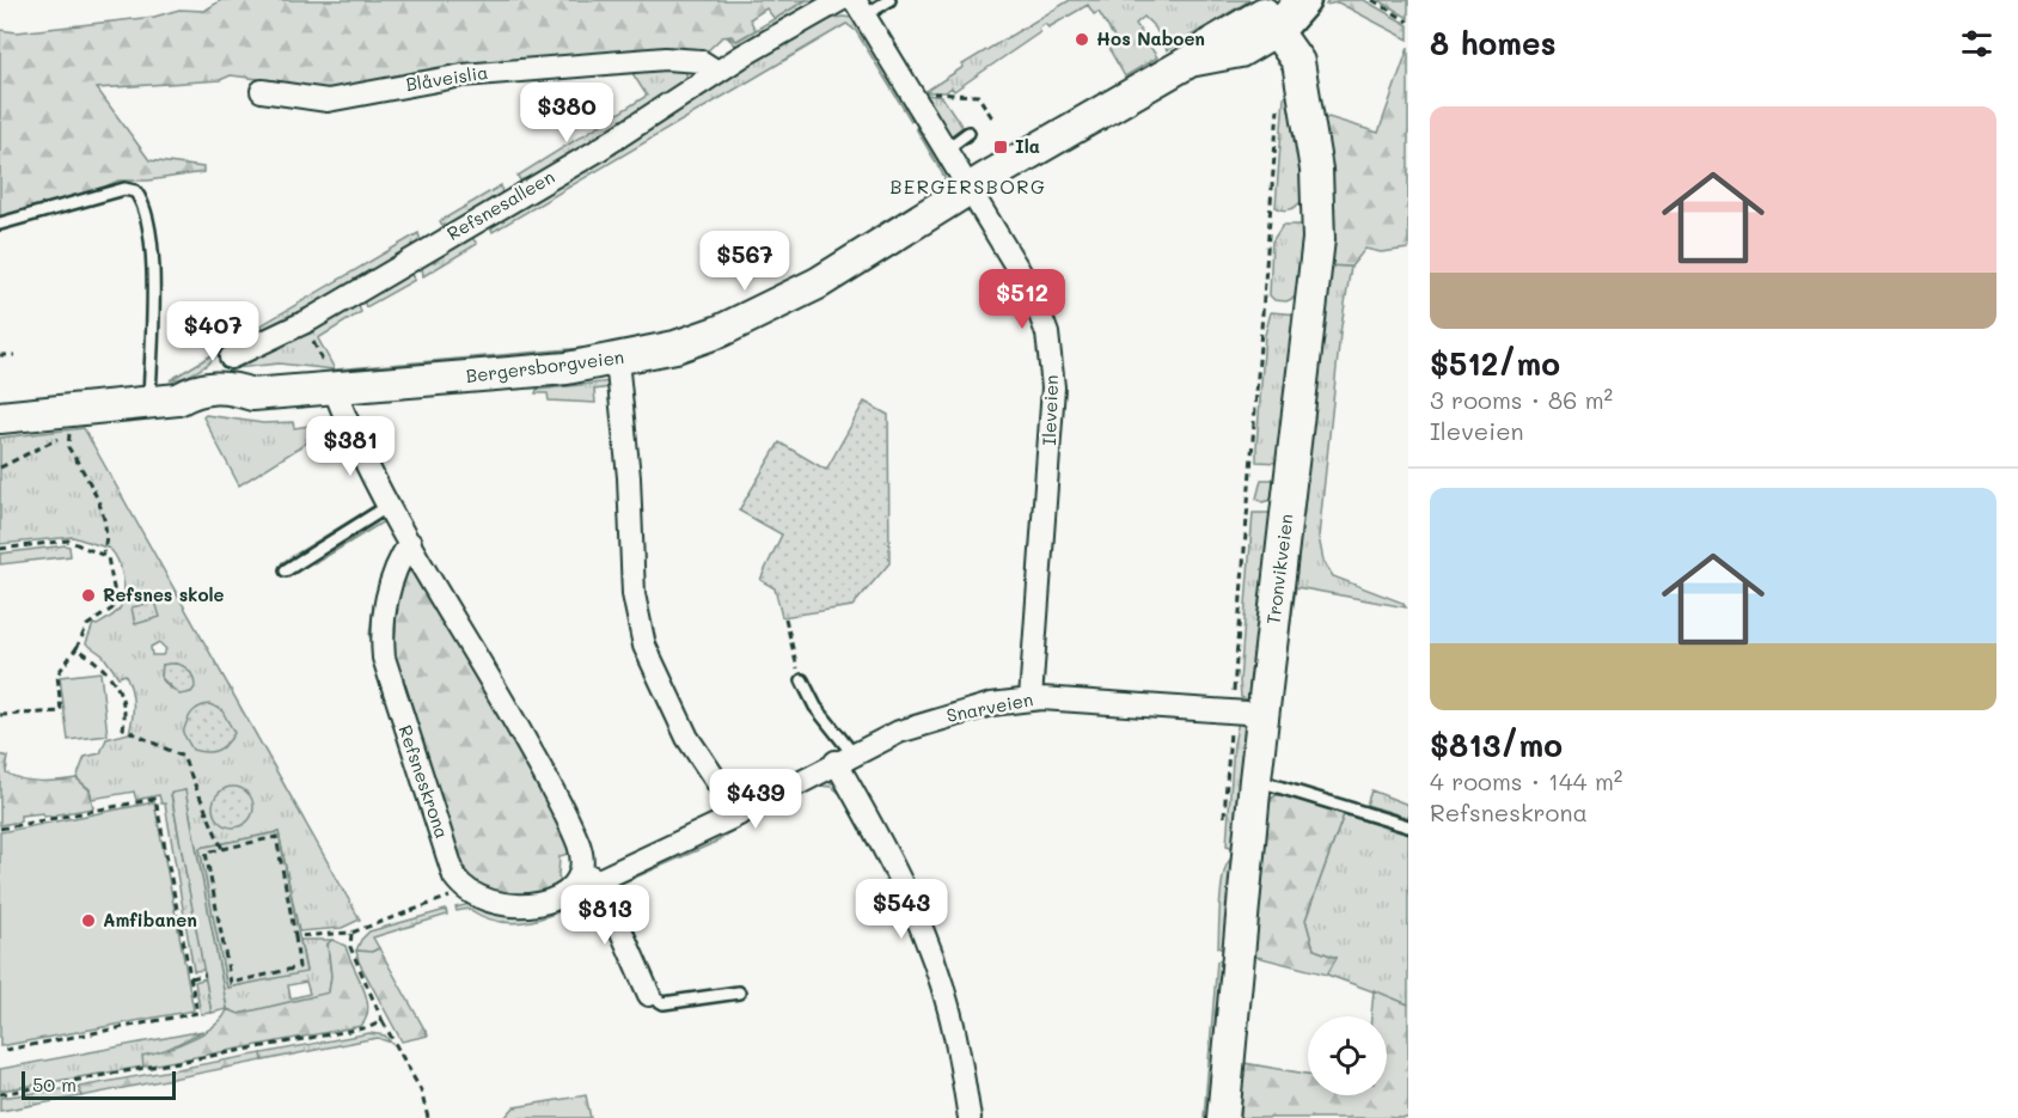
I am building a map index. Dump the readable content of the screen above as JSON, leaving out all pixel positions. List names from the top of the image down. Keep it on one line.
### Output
{"streets":{"street":["Blåveislia","Refsnesalleen","Bergersborgveien","Ileveien","Tronvikveien","Snarveien","Refsneskrona"]},"crossings":[["Blåveislia","Refsnesalleen"],["Bergersborgveien","Ileveien"],["Bergersborgveien","Tronvikveien"],["Ileveien","Snarveien"],["Tronvikveien","Snarveien"],["Snarveien","Refsneskrona"]],"districts":["BERGERSBORG"],"places":{"other":["Hos Naboen","Refsnes skole","Amfibanen"],"transit":["Ila"]},"scale_bar":"50 m","page":{"heading":"8 homes","price":["$380","$567","$512","$407","$381","$439","$543","$813"],"list":[{"name":"$512/mo","note":"3 rooms · 86 m² · Ileveien"},{"name":"$813/mo","note":"4 rooms · 144 m² · Refsneskrona"}],"scale":"50 m"}}
